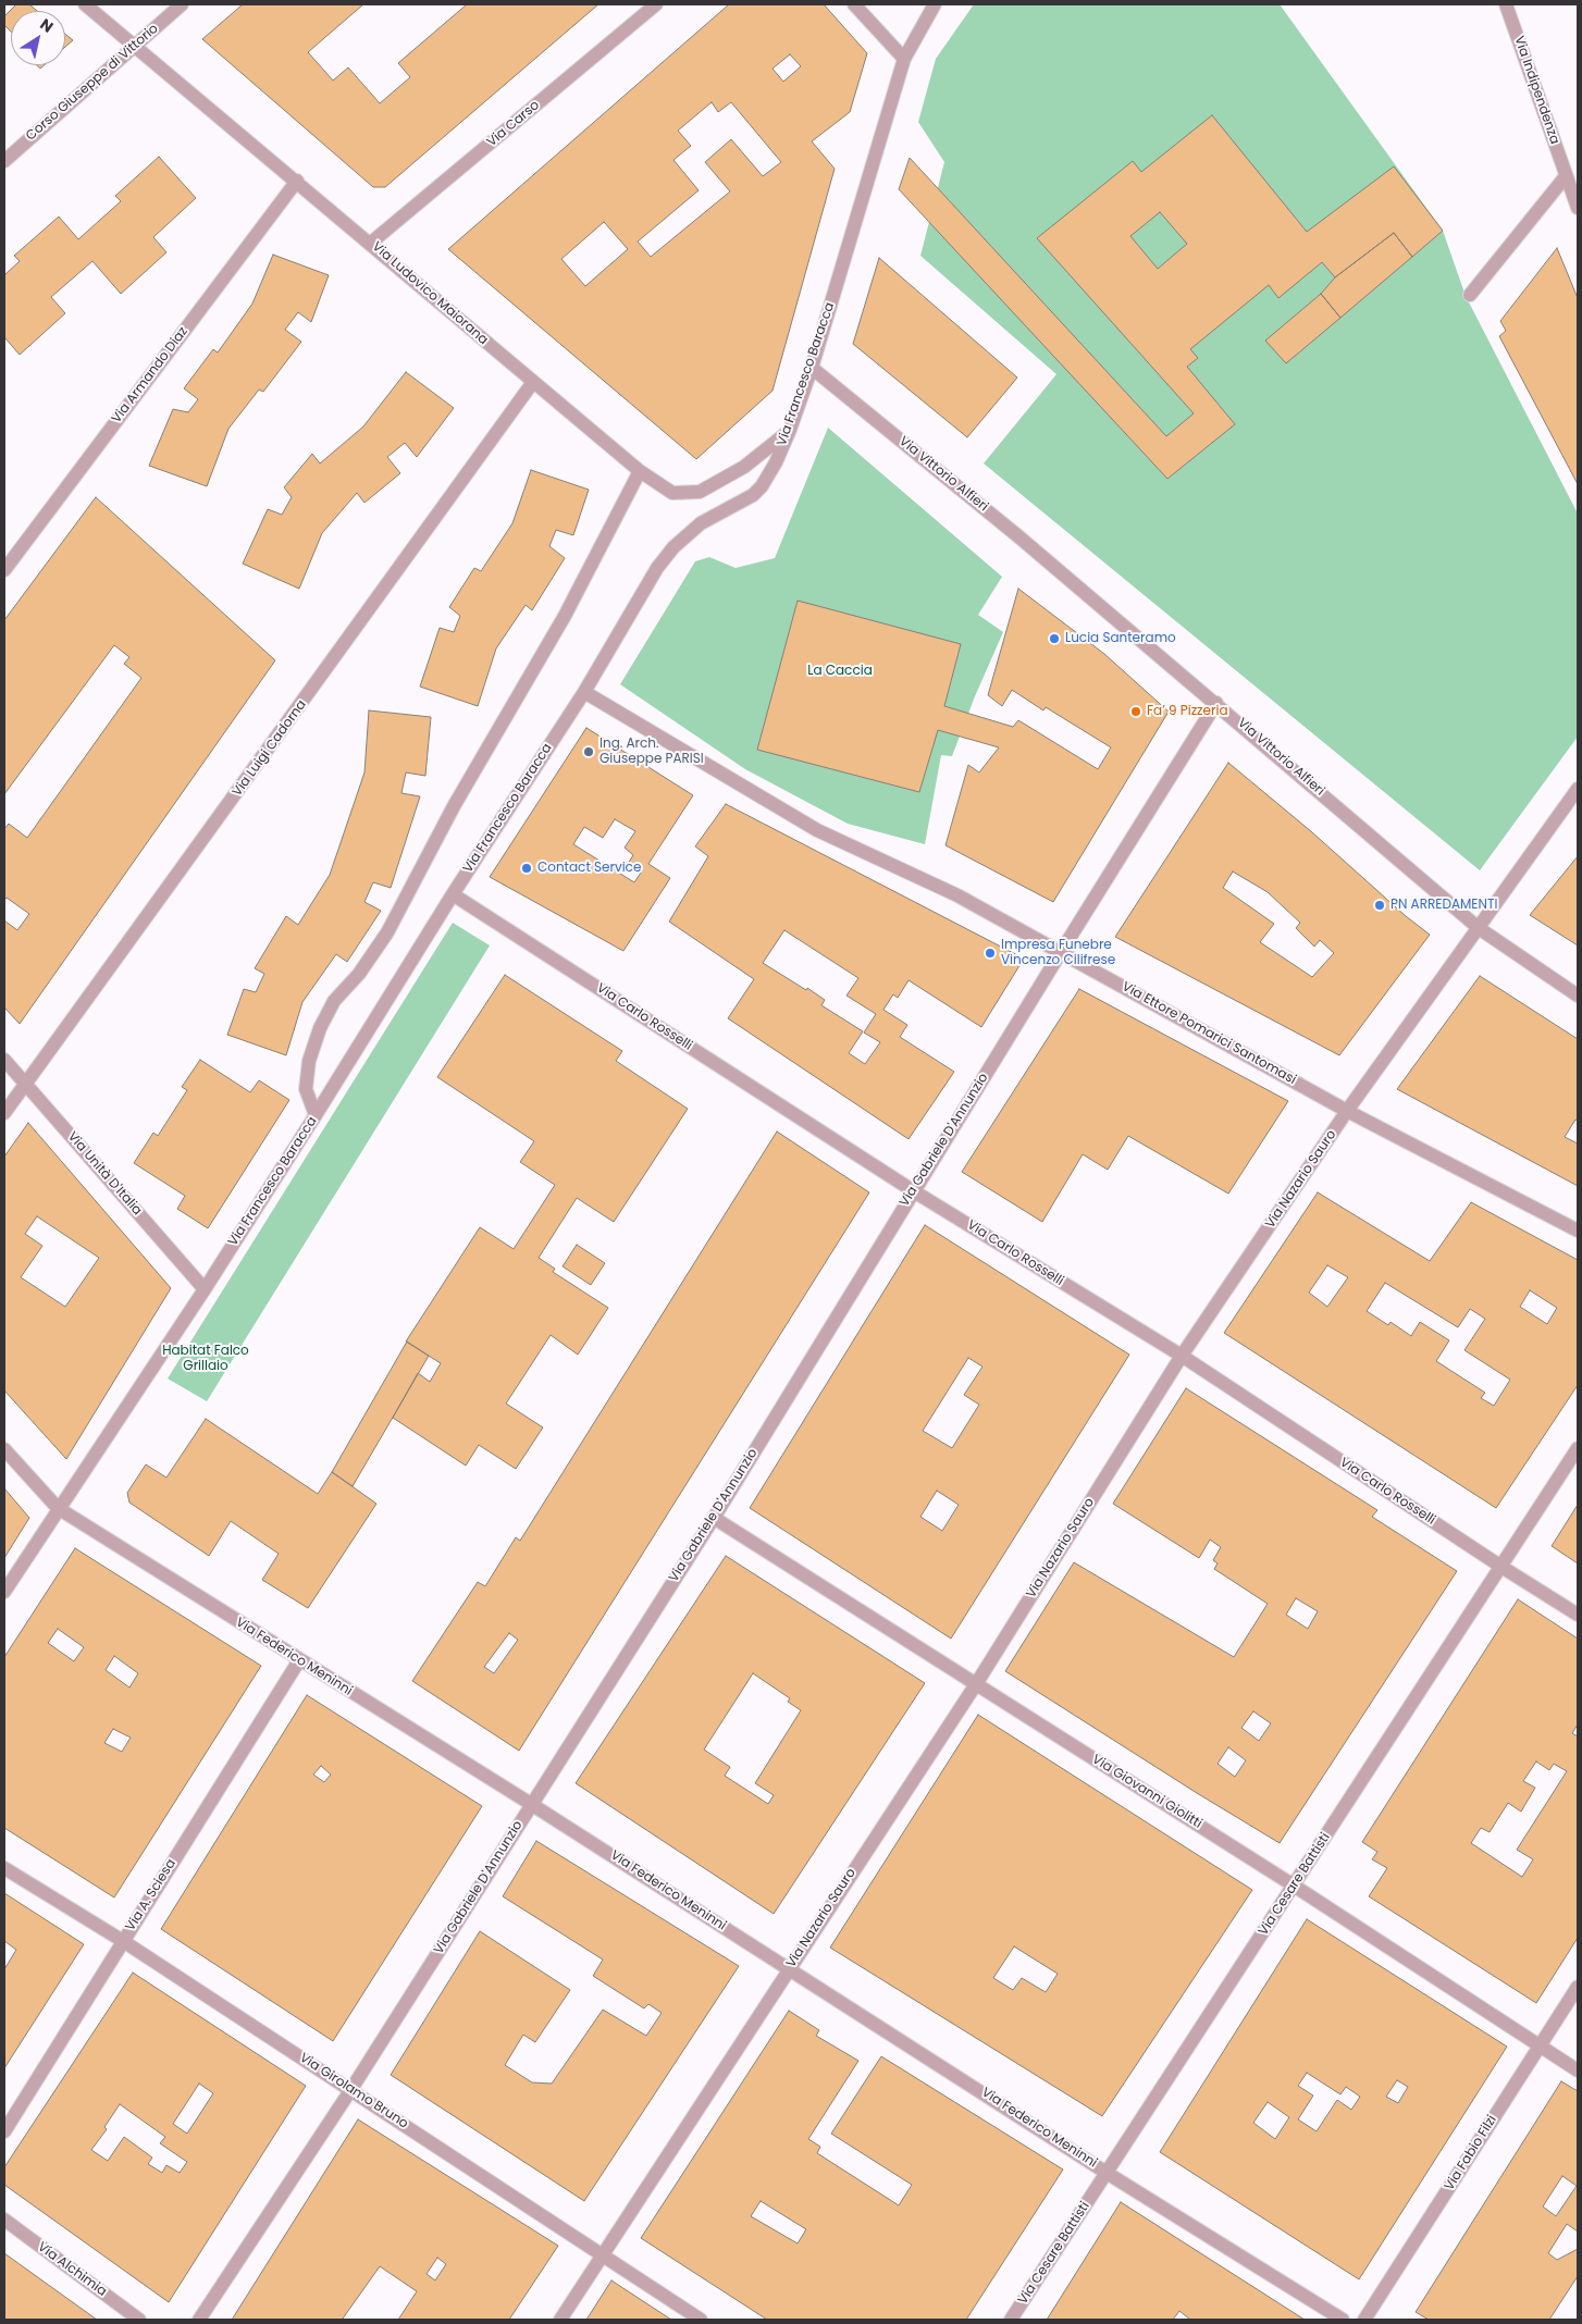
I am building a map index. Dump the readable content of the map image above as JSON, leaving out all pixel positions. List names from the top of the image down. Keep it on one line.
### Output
{"streets":{"street":["Corso Giuseppe di Vittorio","Via Indipendenza","Via Carso","Via Ludovico Maiorana","Via Francesco Baracca","Via Armando Diaz","Via Vittorio Alfieri","Via Luigi Cadorna","Via Carlo Rosselli","Via Ettore Pomarici Santomasi","Via Gabriele D'Annunzio","Via Unità D'Italia","Via Nazario Sauro","Via Federico Meninni","Via Giovanni Giolitti","Via Cesare Battisti","Via A. Sciesa","Via Girolamo Bruno","Via Fabio Filzi","Vía Alchimia"]},"crossings":[["Corso Giuseppe di Vittorio","Via Ludovico Maiorana"],["Via Carso","Via Ludovico Maiorana"],["Via Ludovico Maiorana","Via Francesco Baracca"],["Via Ludovico Maiorana","Via Armando Diaz"],["Via Ludovico Maiorana","Via Luigi Cadorna"],["Via Francesco Baracca","Via Vittorio Alfieri"],["Via Francesco Baracca","Via Carlo Rosselli"],["Via Francesco Baracca","Via Ettore Pomarici Santomasi"],["Via Francesco Baracca","Via Unità D'Italia"],["Via Francesco Baracca","Via Federico Meninni"],["Via Vittorio Alfieri","Via Gabriele D'Annunzio"],["Via Vittorio Alfieri","Via Nazario Sauro"],["Via Luigi Cadorna","Via Unità D'Italia"],["Via Carlo Rosselli","Via Gabriele D'Annunzio"],["Via Carlo Rosselli","Via Nazario Sauro"],["Via Carlo Rosselli","Via Cesare Battisti"],["Via Ettore Pomarici Santomasi","Via Gabriele D'Annunzio"],["Via Ettore Pomarici Santomasi","Via Nazario Sauro"],["Via Gabriele D'Annunzio","Via Federico Meninni"],["Via Gabriele D'Annunzio","Via Giovanni Giolitti"],["Via Gabriele D'Annunzio","Via Girolamo Bruno"],["Via Nazario Sauro","Via Federico Meninni"],["Via Nazario Sauro","Via Giovanni Giolitti"],["Via Nazario Sauro","Via Girolamo Bruno"],["Via Federico Meninni","Via Cesare Battisti"],["Via Federico Meninni","Via A. Sciesa"],["Via Giovanni Giolitti","Via Cesare Battisti"],["Via Giovanni Giolitti","Via Fabio Filzi"],["Via A. Sciesa","Via Girolamo Bruno"]],"parks":["La Caccia","Habitat Falco Grillaio"],"places":["Lucia Santeramo","Fa’ 9 Pizzeria","Ing. Arch. Giuseppe PARISI","Contact Service","PN ARREDAMENTI","Impresa Funebre Vincenzo Cilifrese"],"north":"top right"}
